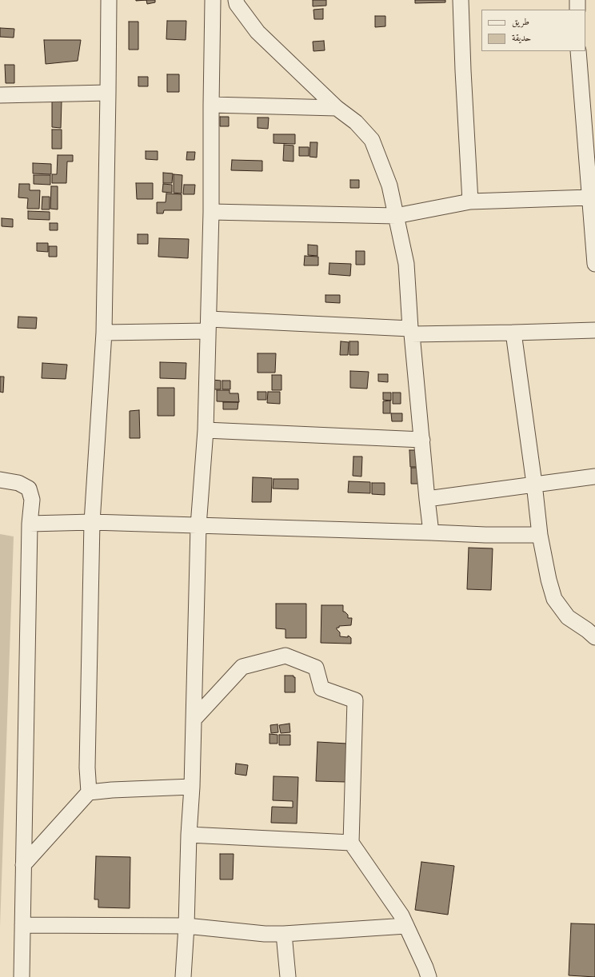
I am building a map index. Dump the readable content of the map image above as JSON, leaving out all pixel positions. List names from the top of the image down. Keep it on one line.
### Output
{"legend":["طريق","حديقة"]}
